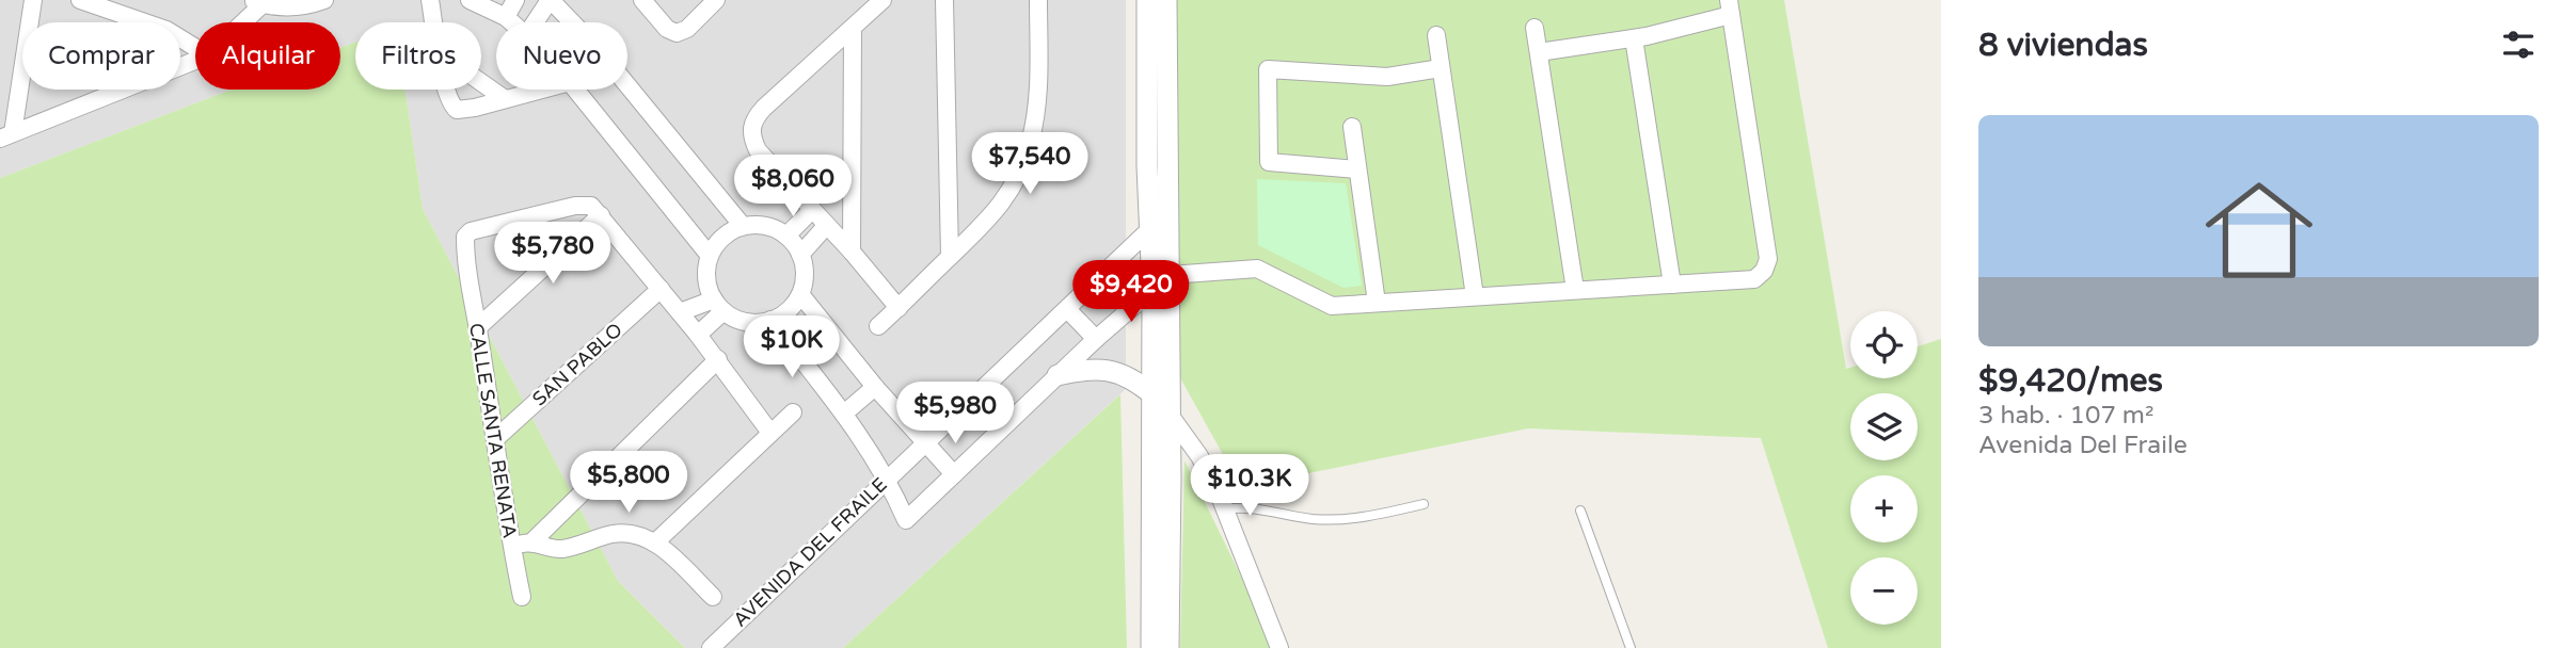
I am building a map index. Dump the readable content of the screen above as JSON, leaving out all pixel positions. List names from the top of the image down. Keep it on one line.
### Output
{"streets":{"street":["SAN PABLO","CALLE SANTA RENATA","AVENIDA DEL FRAILE"]},"crossings":[["SAN PABLO","CALLE SANTA RENATA"]],"page":{"heading":"8 viviendas","chip":["Comprar","Alquilar","Filtros","Nuevo"],"list":[{"name":"$9,420/mes","note":"3 hab. · 107 m² · Avenida Del Fraile"}],"price":["$7,540","$8,060","$5,780","$9,420","$10K","$5,980","$5,800","$10.3K"],"map_buttons":["+","−"]}}
